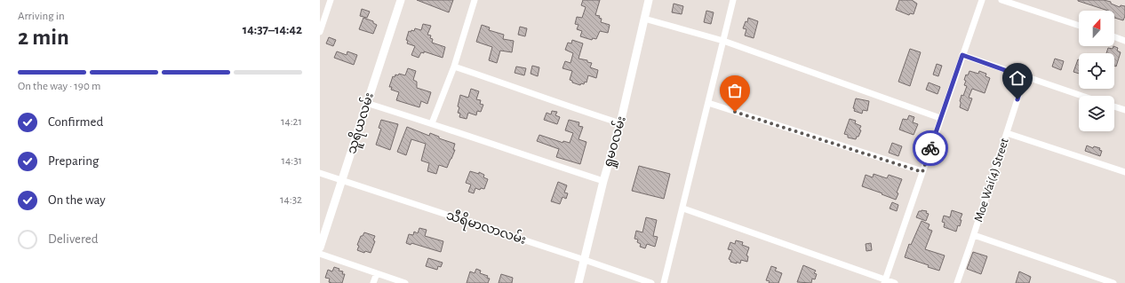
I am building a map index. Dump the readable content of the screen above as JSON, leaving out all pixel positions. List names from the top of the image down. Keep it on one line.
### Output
{"streets":{"street":["သူရိယလမ်း","ရှုမဝလမ်း","Moe Wai(4) Street","သီရိမာလာလမ်း"]},"crossings":[["သူရိယလမ်း","သီရိမာလာလမ်း"],["ရှုမဝလမ်း","သီရိမာလာလမ်း"]],"north":"top","page":{"heading":["2 min","Arriving in","14:37–14:42"],"bar":"On the way · 190 m","list":[["Confirmed","14:21"],["Preparing","14:31"],["On the way","14:32"],"Delivered"]}}
